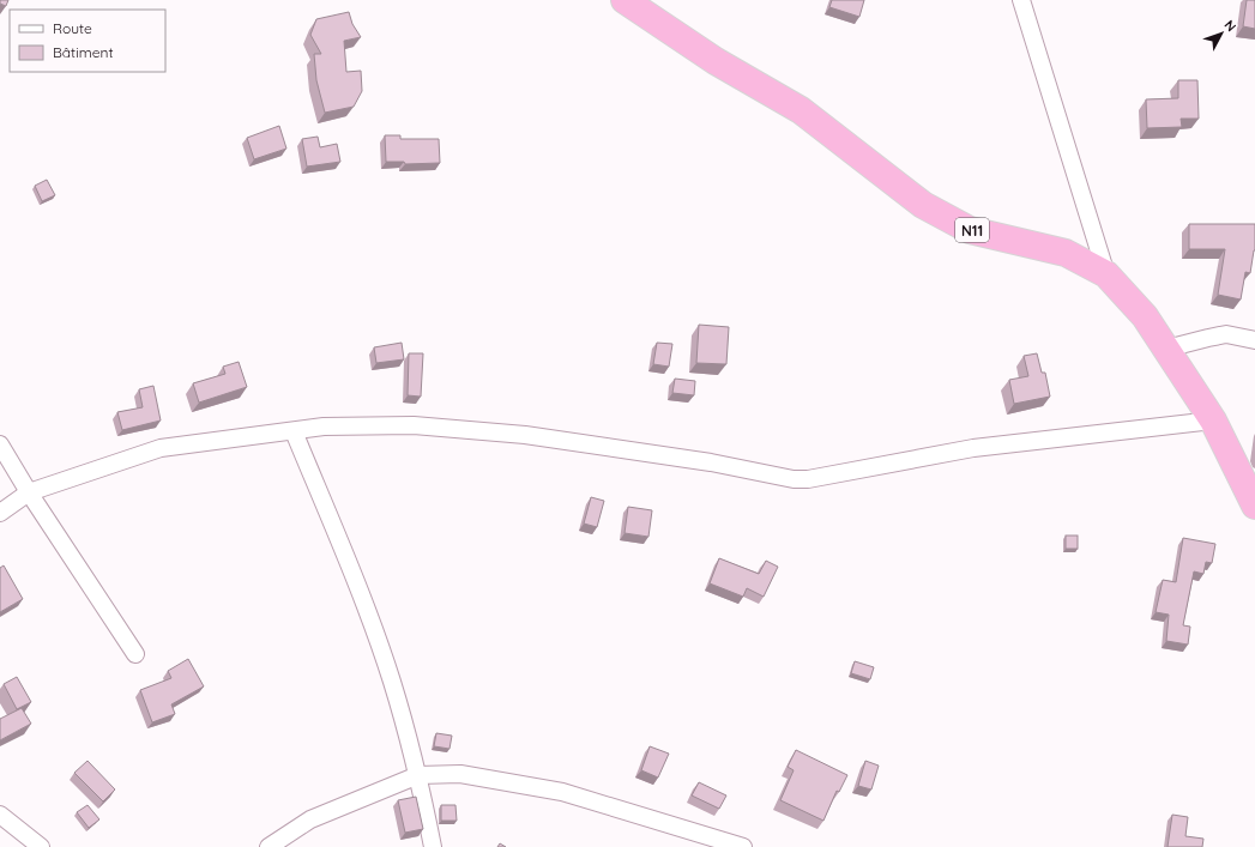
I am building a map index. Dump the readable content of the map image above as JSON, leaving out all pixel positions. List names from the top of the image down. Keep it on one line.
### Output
{"streets":{"highway":["N11"]},"legend":["Route","Bâtiment"],"north":"top right"}
